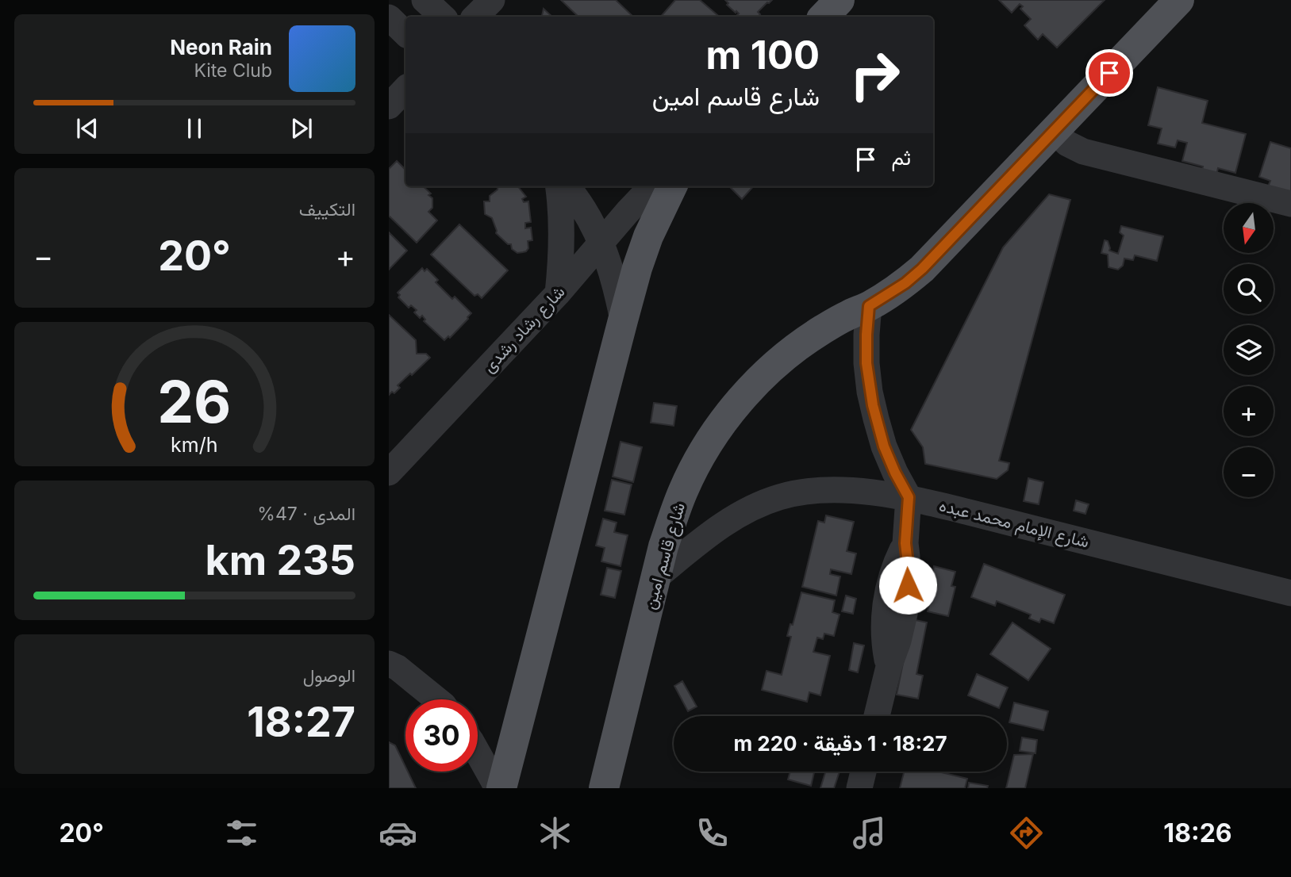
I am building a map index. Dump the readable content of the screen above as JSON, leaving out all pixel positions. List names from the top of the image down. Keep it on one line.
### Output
{"streets":{"main road":["شارع قاسم امين"],"street":["شارع رشاد رشدى","شارع الإمام محمد عبده"]},"crossings":[["شارع الإمام محمد عبده","شارع قاسم امين"]],"north":"bottom","page":{"turn":["100 m","شارع قاسم امين"],"song":["Neon Rain","Kite Club"],"then":"ثم","tile":["التكييف",["المدى · 47%","235 km"],["الوصول","18:27"]],"map_buttons":["+","−"],"heat":["−","20°","+"],"limit":"30","trip":"18:27 · 1 دقيقة · 220 m","tabs":["18:26","20°"],"gauge":["26","km/h"]}}
